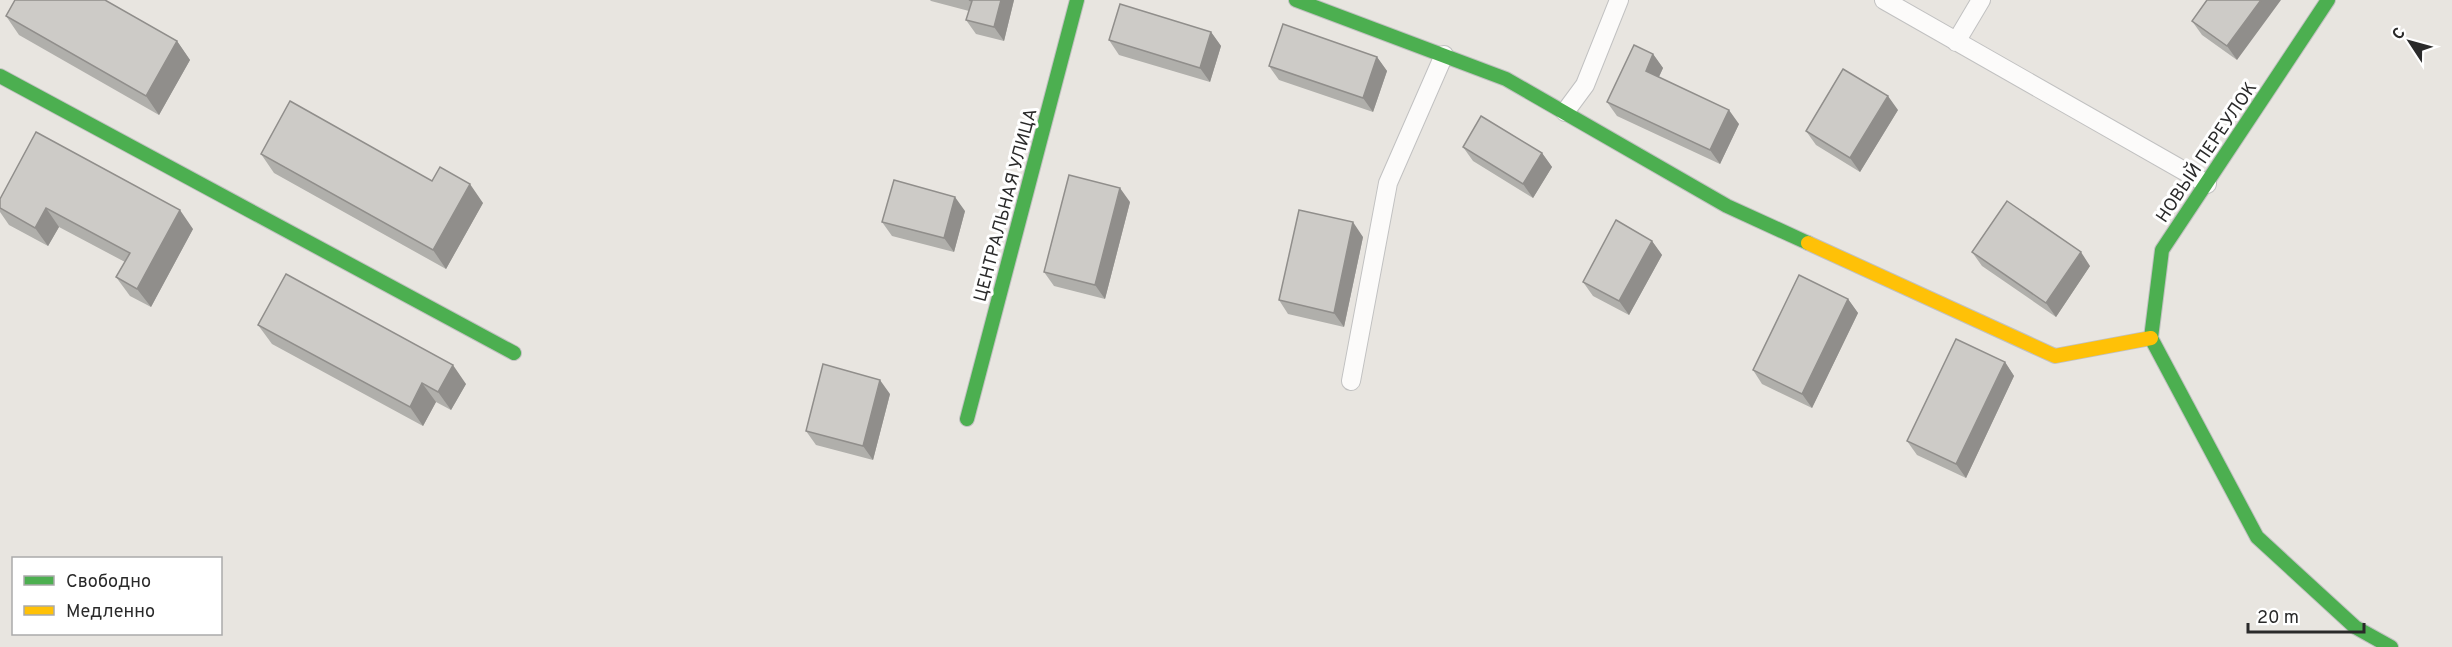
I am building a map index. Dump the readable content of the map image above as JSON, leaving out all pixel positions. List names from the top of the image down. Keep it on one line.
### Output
{"streets":{"street":["НОВЫЙ ПЕРЕУЛОК","ЦЕНТРАЛЬНАЯ УЛИЦА"]},"legend":["Свободно","Медленно"],"scale_bar":"20 m","north":"top left"}
